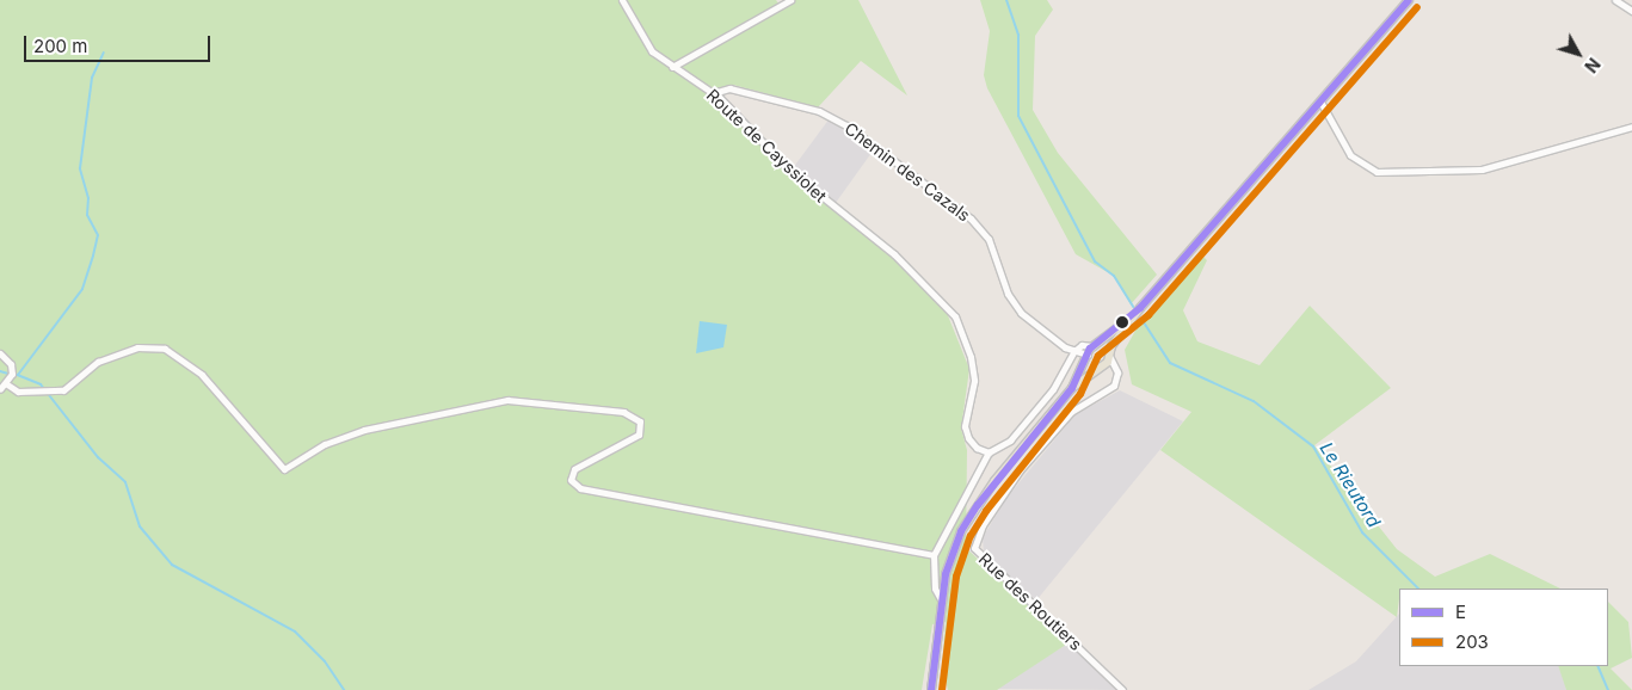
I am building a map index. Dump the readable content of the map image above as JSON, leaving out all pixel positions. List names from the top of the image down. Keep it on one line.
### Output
{"streets":{"street":["Route de Cayssiolet","Chemin des Cazals","Rue des Routiers"]},"crossings":[["Route de Cayssiolet","Chemin des Cazals"]],"water":["Le Rieutord"],"lines":["transit line E","transit line 203"],"legend":["E","203"],"scale_bar":"200 m","north":"bottom right"}
